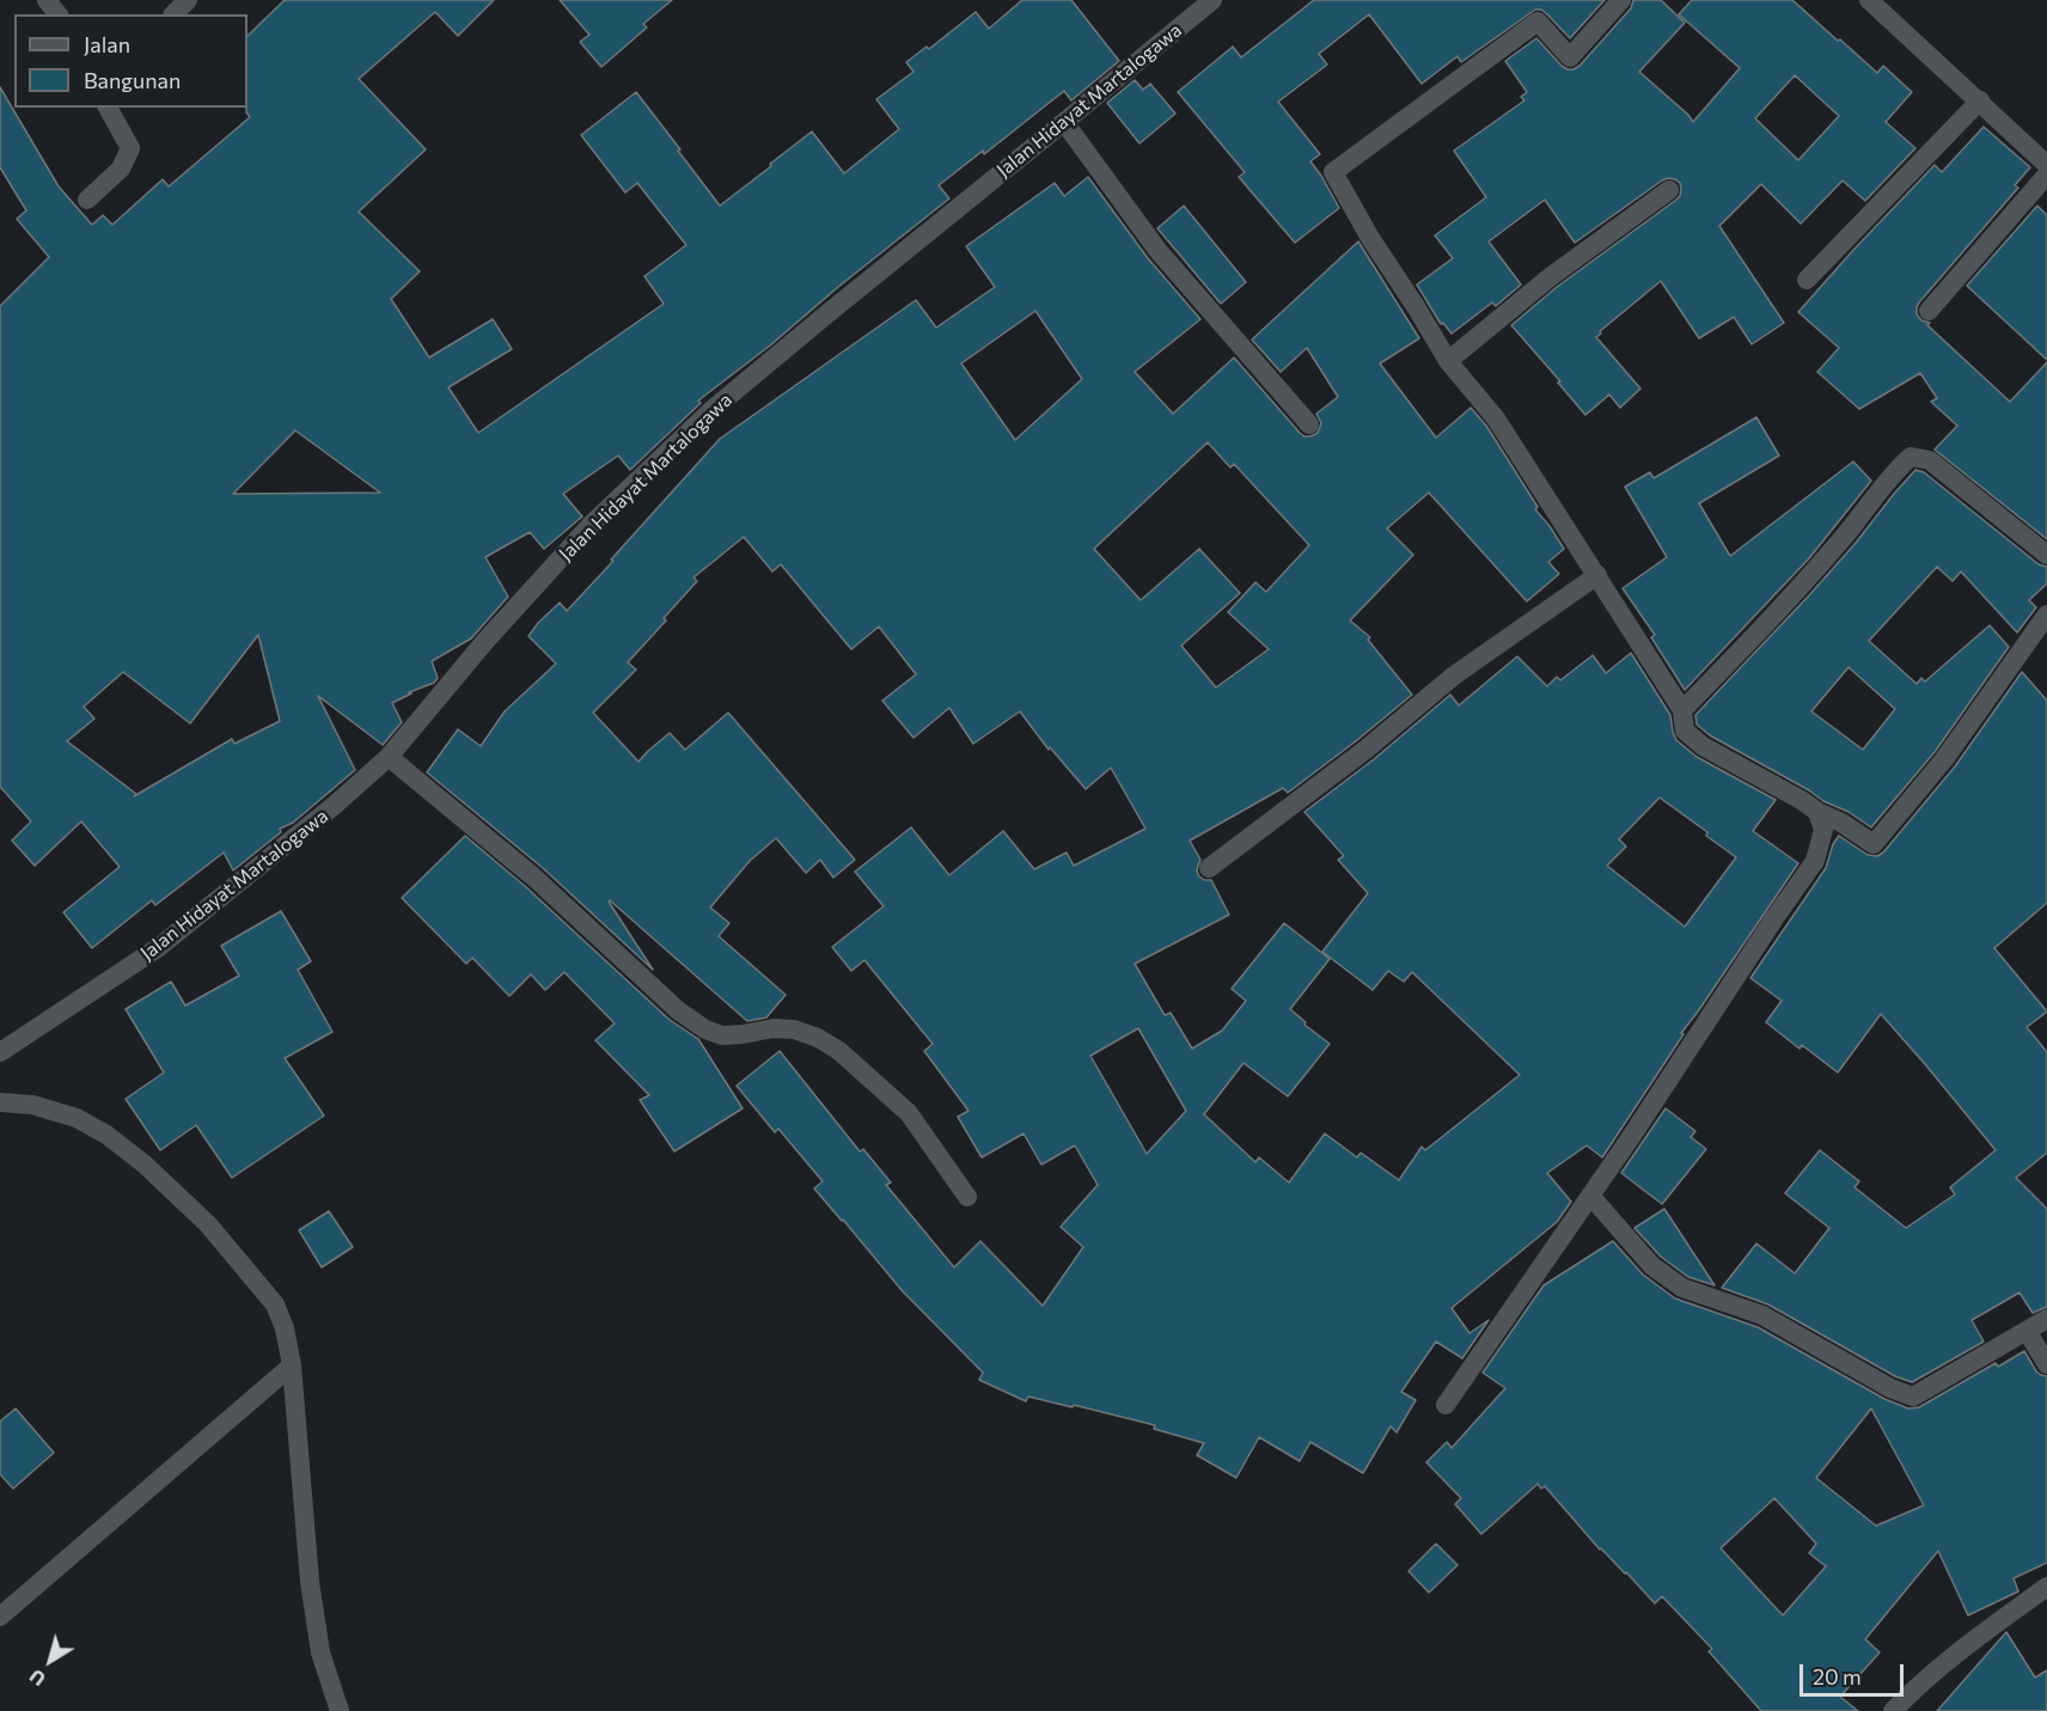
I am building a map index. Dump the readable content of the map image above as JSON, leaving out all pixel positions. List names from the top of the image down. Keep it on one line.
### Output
{"streets":{"street":["Jalan Hidayat Martalogawa"]},"legend":["Jalan","Bangunan"],"scale_bar":"20 m","north":"bottom left"}
